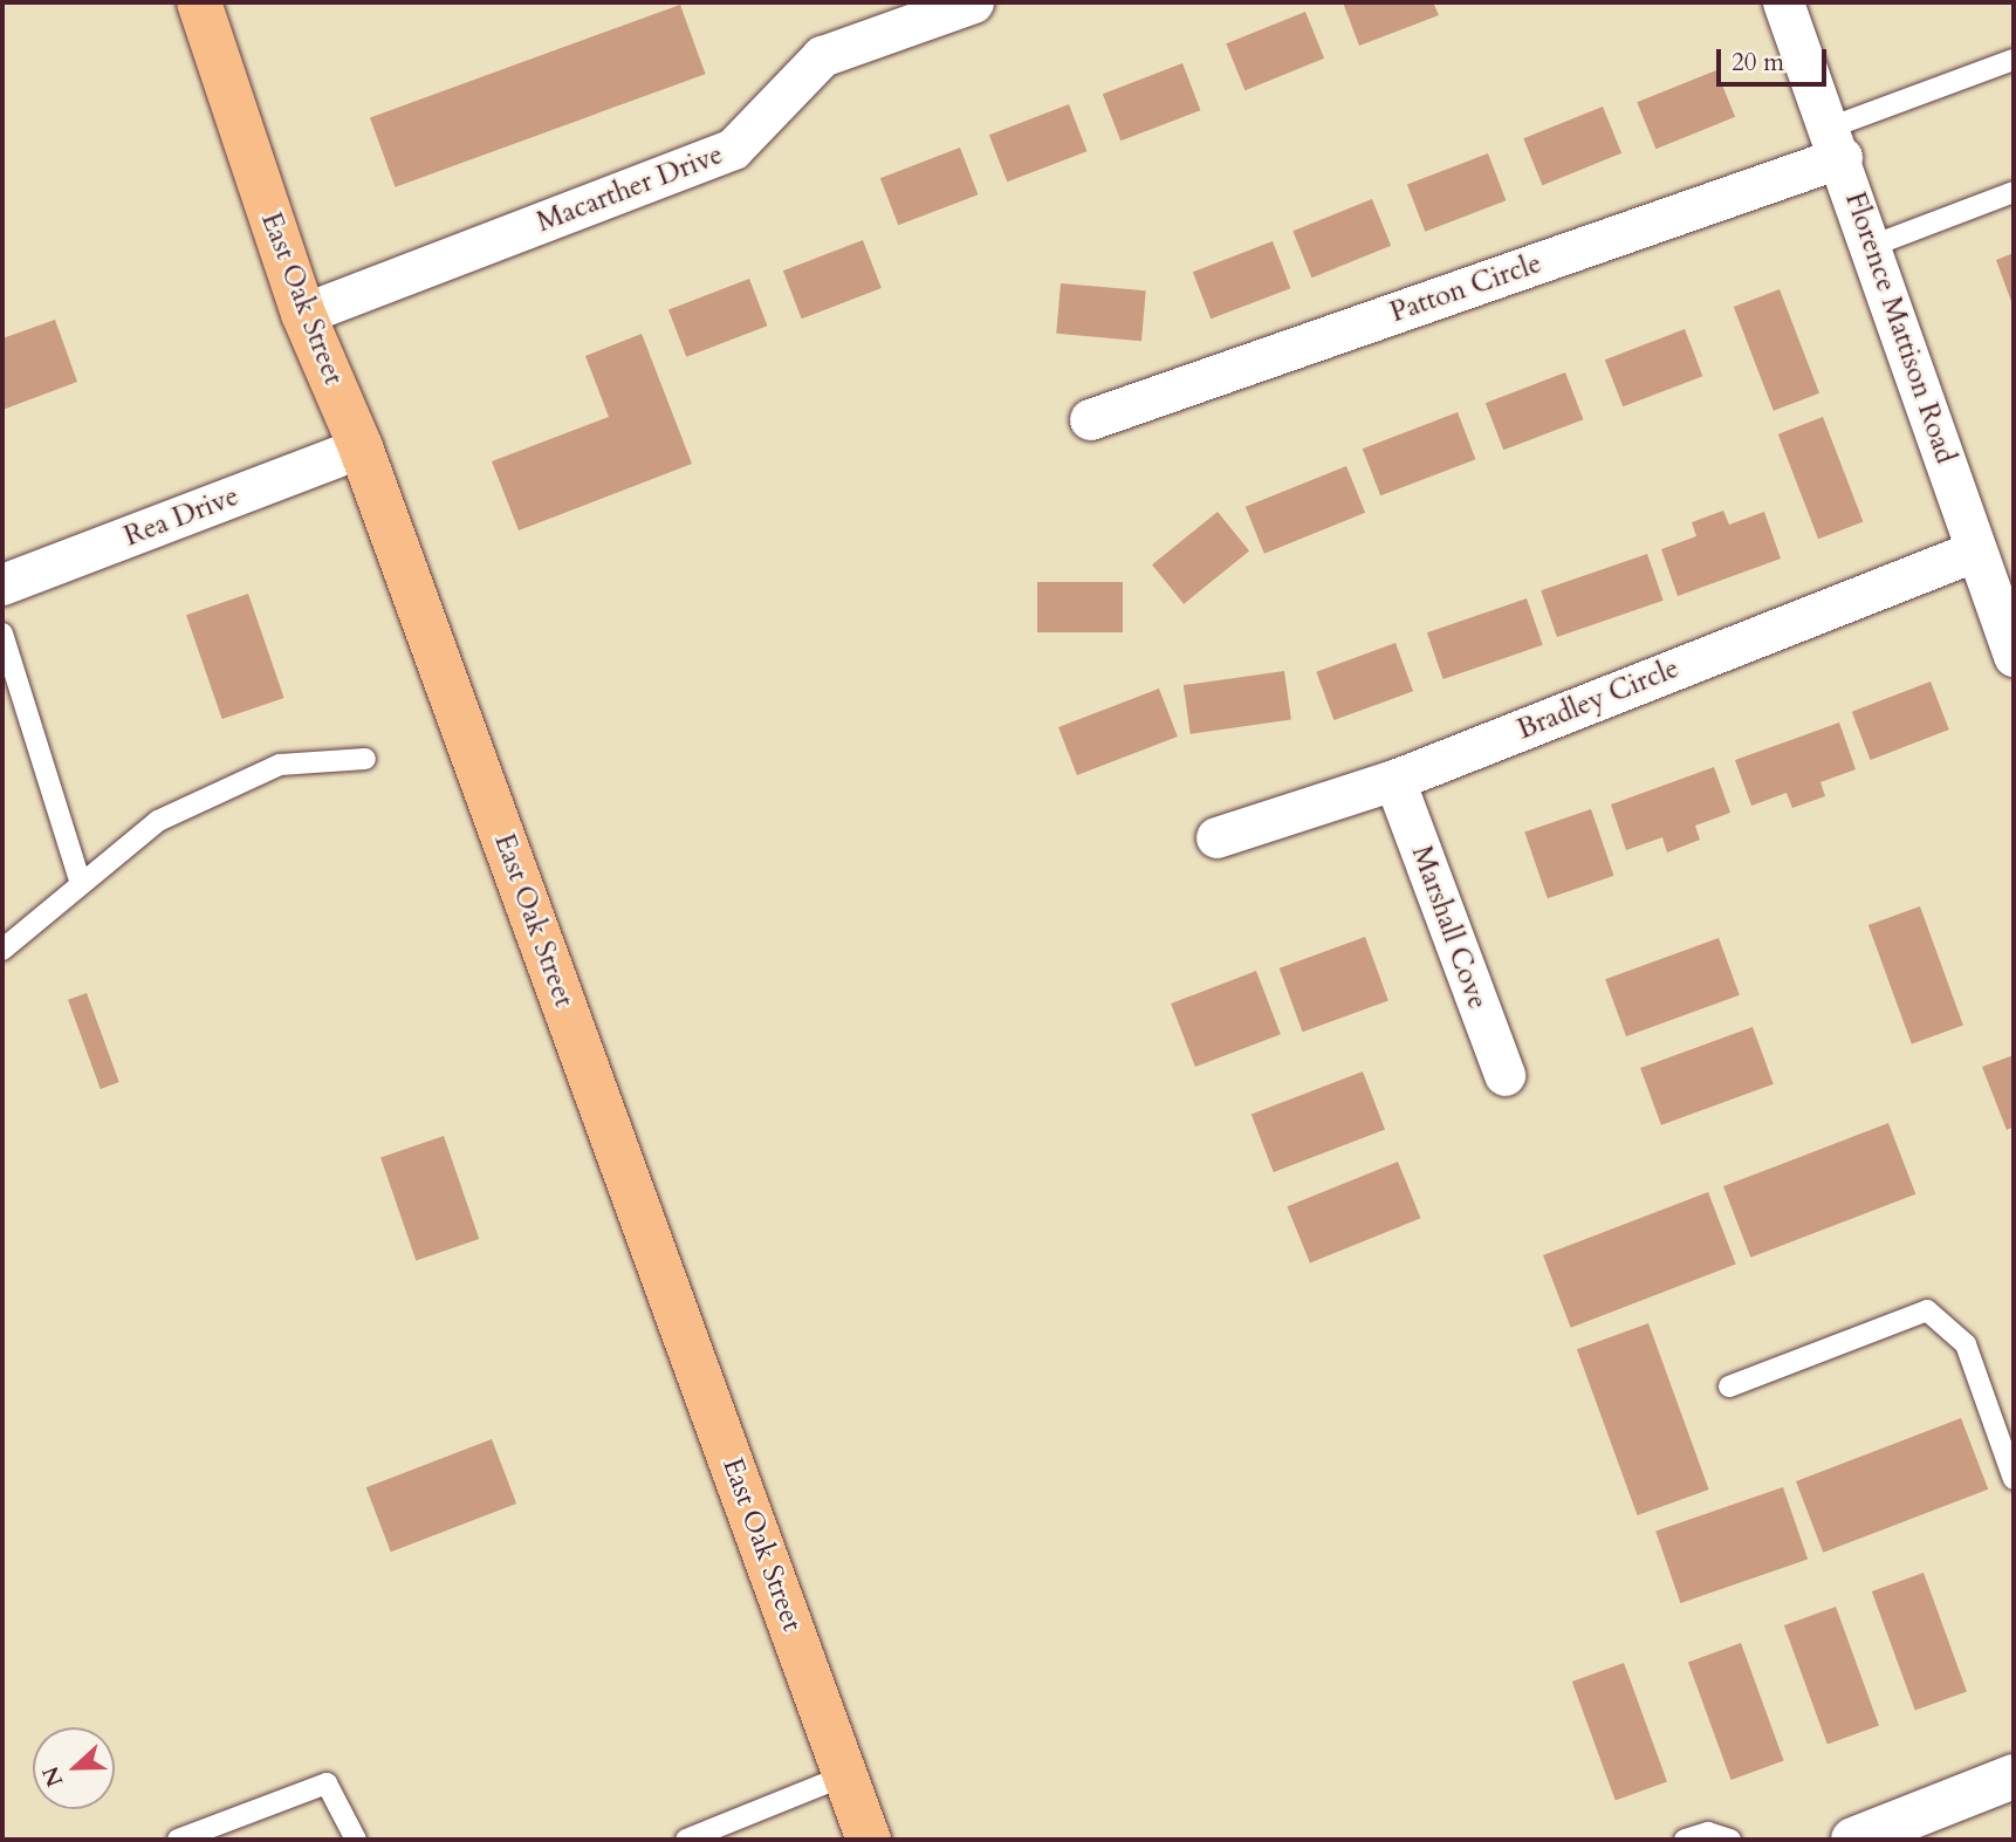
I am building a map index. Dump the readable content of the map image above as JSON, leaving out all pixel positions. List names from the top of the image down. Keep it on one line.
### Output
{"streets":{"highway":["East Oak Street"],"street":["Macarther Drive","Patton Circle","Florence Mattison Road","Rea Drive","Bradley Circle","Marshall Cove"]},"crossings":[["Macarther Drive","East Oak Street"],["Patton Circle","Florence Mattison Road"],["East Oak Street","Rea Drive"],["Florence Mattison Road","Bradley Circle"],["Bradley Circle","Marshall Cove"]],"scale_bar":"20 m","north":"left"}
